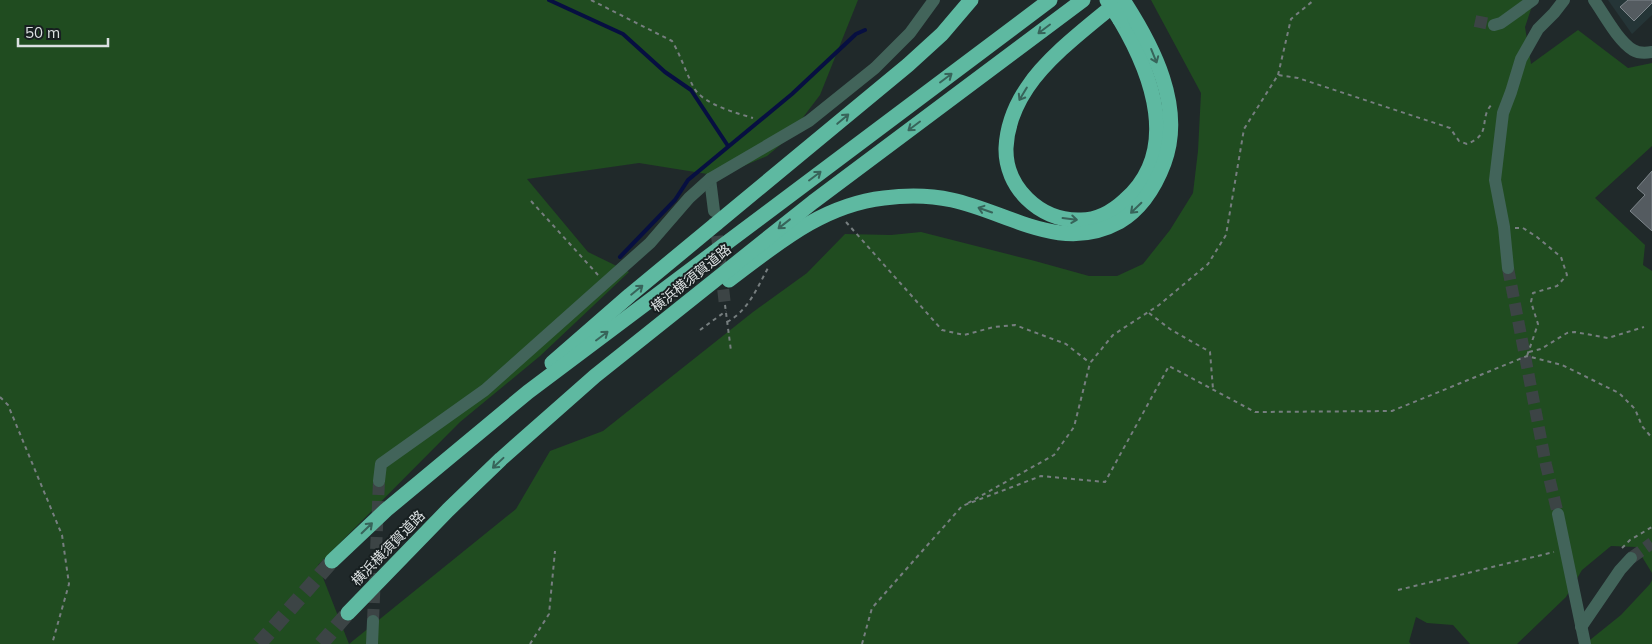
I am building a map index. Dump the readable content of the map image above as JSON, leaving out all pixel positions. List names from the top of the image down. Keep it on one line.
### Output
{"streets":{"highway":["横浜横須賀道路"]},"scale_bar":"50 m"}
